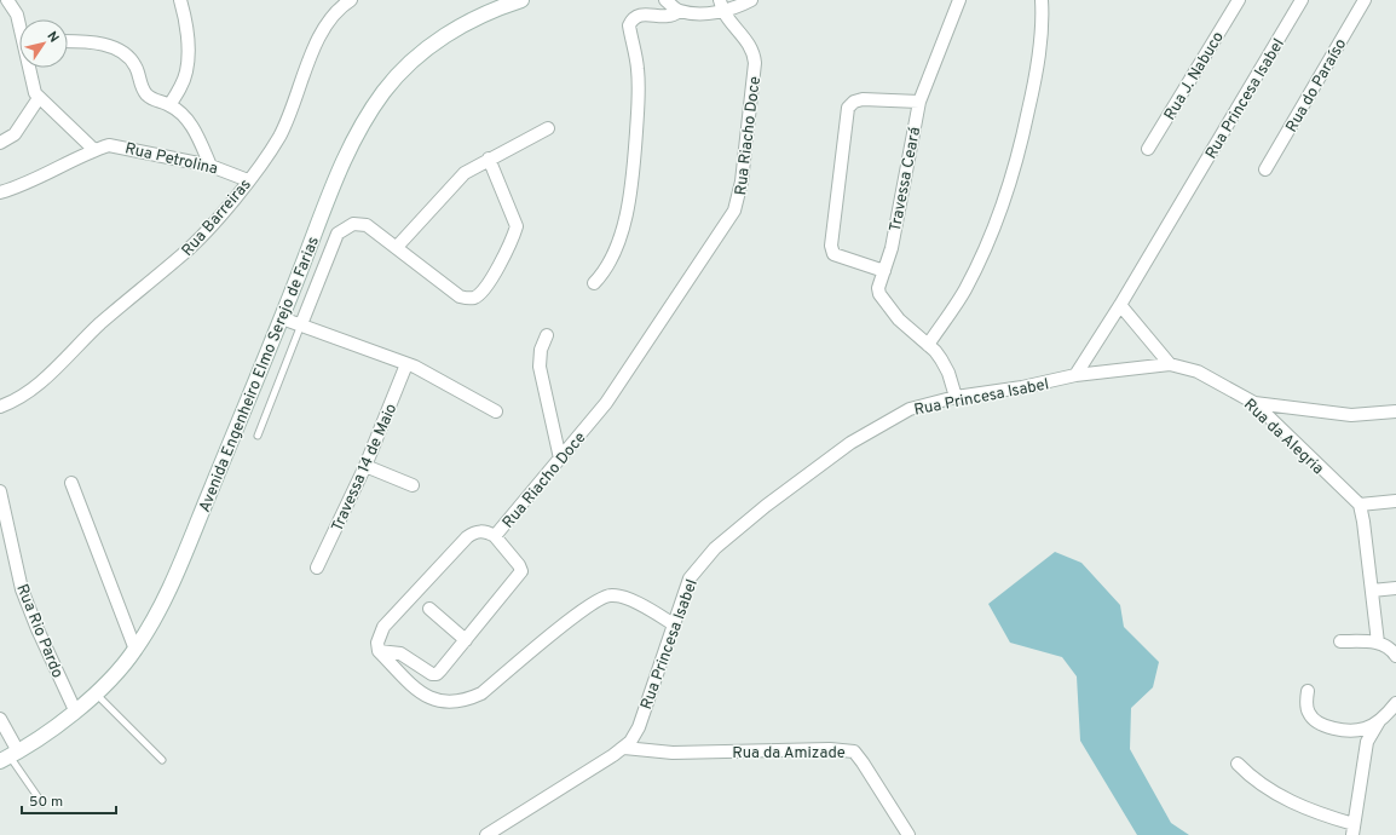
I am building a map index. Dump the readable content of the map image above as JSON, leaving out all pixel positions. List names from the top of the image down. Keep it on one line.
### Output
{"streets":{"main road":["Avenida Engenheiro Elmo Serejo de Farias"],"street":["Rua J. Nabuco","Rua do Paraíso","Rua Princesa Isabel","Rua Riacho Doce","Rua Petrolina","Travessa Ceará","Rua Barreiras","Rua da Alegria","Travessa 14 de Maio","Rua Rio Pardo","Rua da Amizade"]},"crossings":[["Rua Princesa Isabel","Travessa Ceará"],["Rua Princesa Isabel","Rua da Alegria"],["Rua Princesa Isabel","Rua da Amizade"],["Rua Petrolina","Rua Barreiras"],["Avenida Engenheiro Elmo Serejo de Farias","Rua Rio Pardo"]],"scale_bar":"50 m","north":"top right"}
